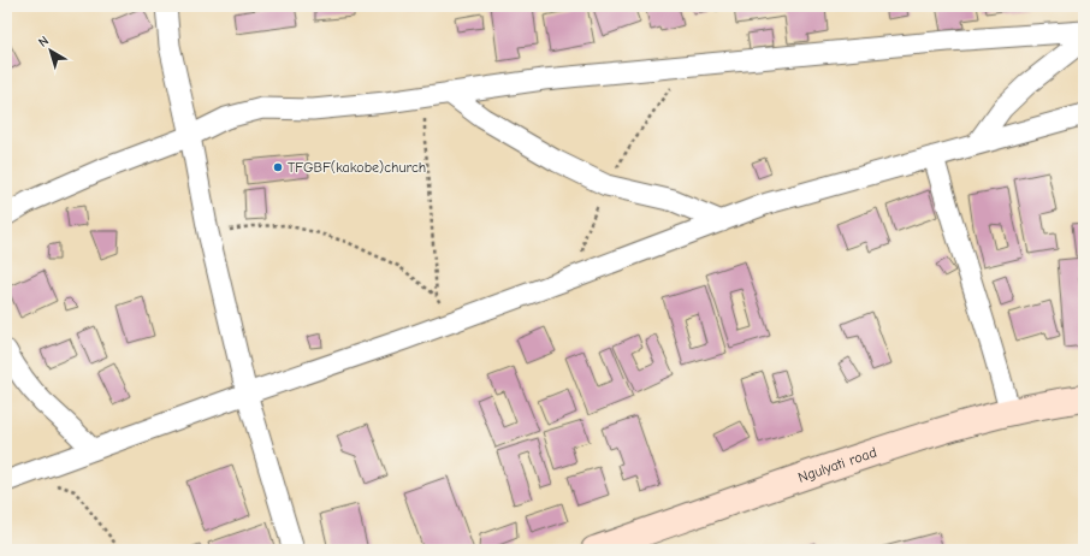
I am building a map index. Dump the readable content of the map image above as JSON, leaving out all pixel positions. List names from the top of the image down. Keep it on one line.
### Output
{"streets":{"main road":["Ngulyati road"]},"places":["TFGBF(kakobe)church"],"north":"top left"}
